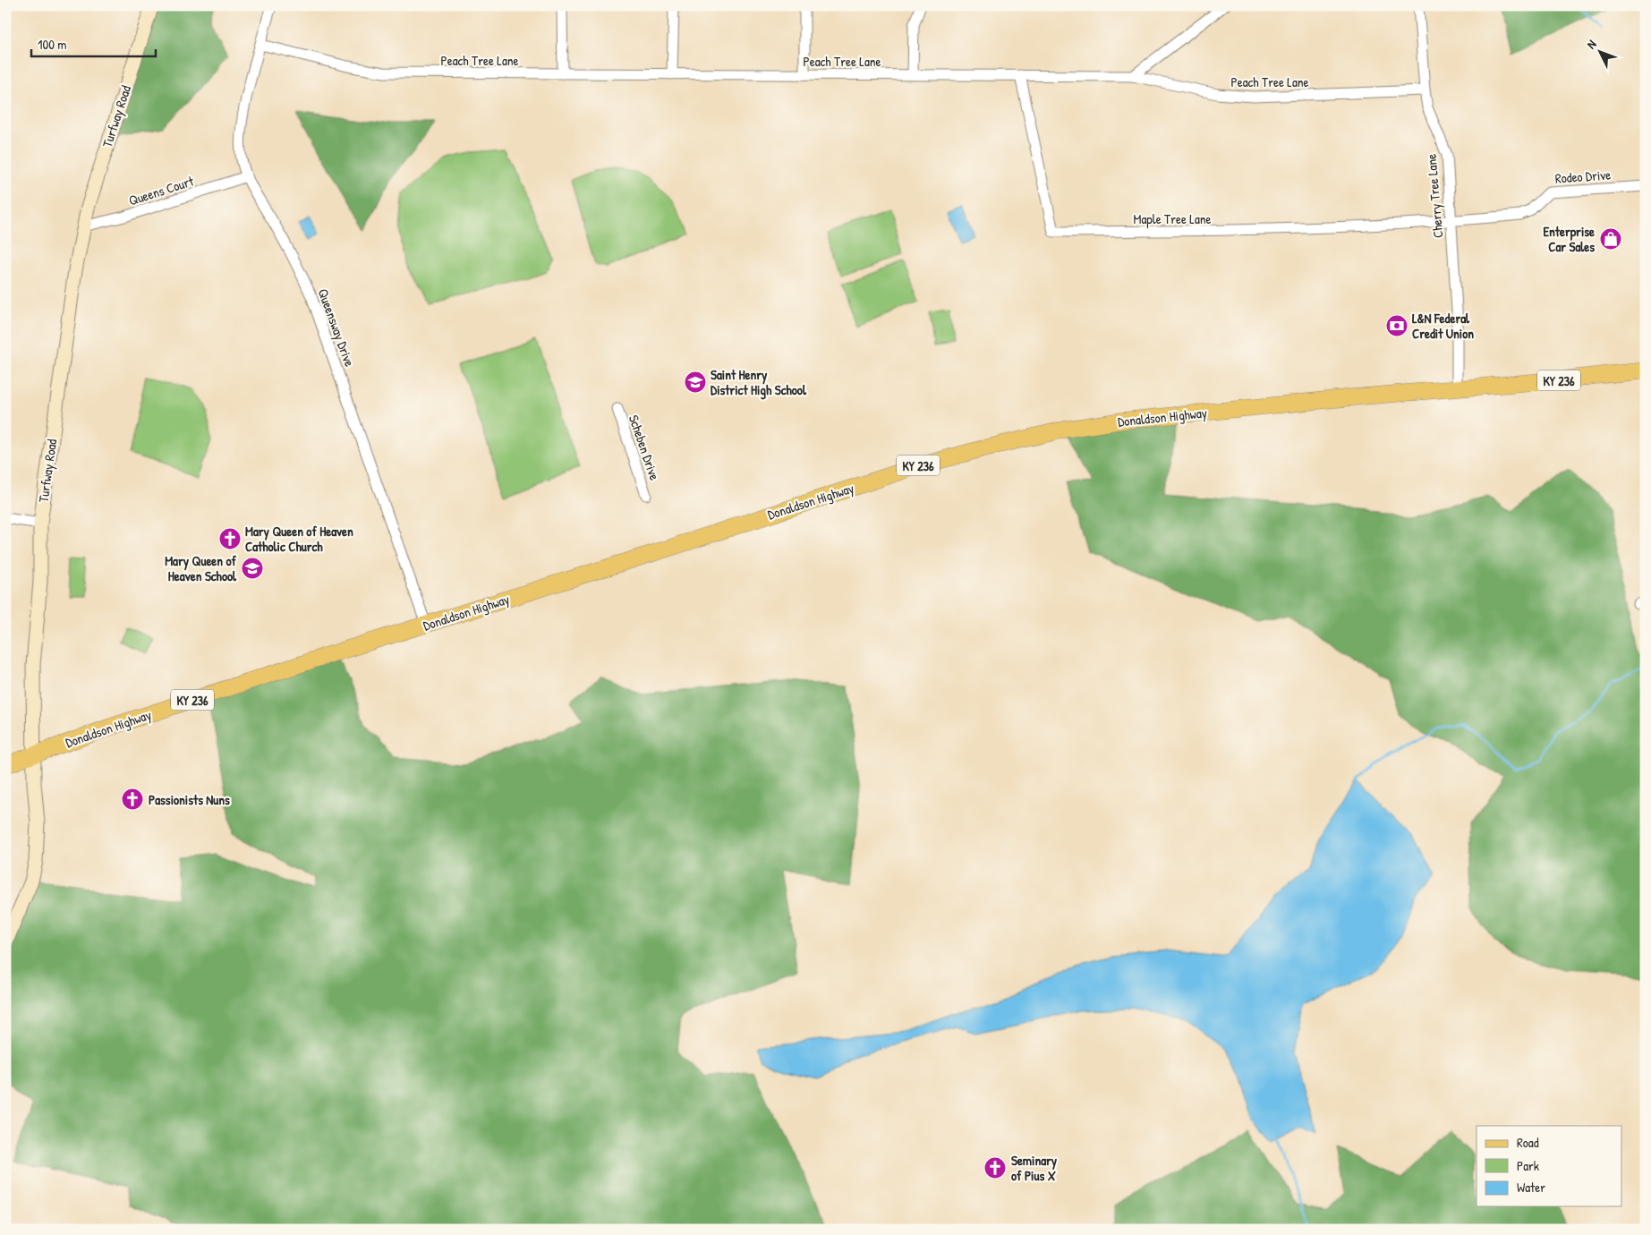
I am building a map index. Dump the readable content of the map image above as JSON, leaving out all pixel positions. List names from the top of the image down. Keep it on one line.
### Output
{"streets":{"main road":["Turfway Road","KY 236","Donaldson Highway"],"street":["Peach Tree Lane","Rodeo Drive","Queens Court","Cherry Tree Lane","Maple Tree Lane","Queensway Drive","Scheben Drive"]},"crossings":[["Peach Tree Lane","Cherry Tree Lane"],["Peach Tree Lane","Maple Tree Lane"],["Peach Tree Lane","Queensway Drive"],["Turfway Road","Queens Court"],["Turfway Road","Donaldson Highway"],["Rodeo Drive","Cherry Tree Lane"],["Rodeo Drive","Maple Tree Lane"],["Queens Court","Queensway Drive"],["Cherry Tree Lane","Maple Tree Lane"],["Cherry Tree Lane","Donaldson Highway"],["Queensway Drive","Donaldson Highway"]],"places":{"shop":["Enterprise Car Sales"],"bank":["L&N Federal Credit Union"],"school or university":["Saint Henry District High School","Mary Queen of Heaven School"],"church":["Mary Queen of Heaven Catholic Church","Passionists Nuns","Seminary of Pius X"]},"legend":["Road","Park","Water"],"scale_bar":"100 m","north":"top left"}
